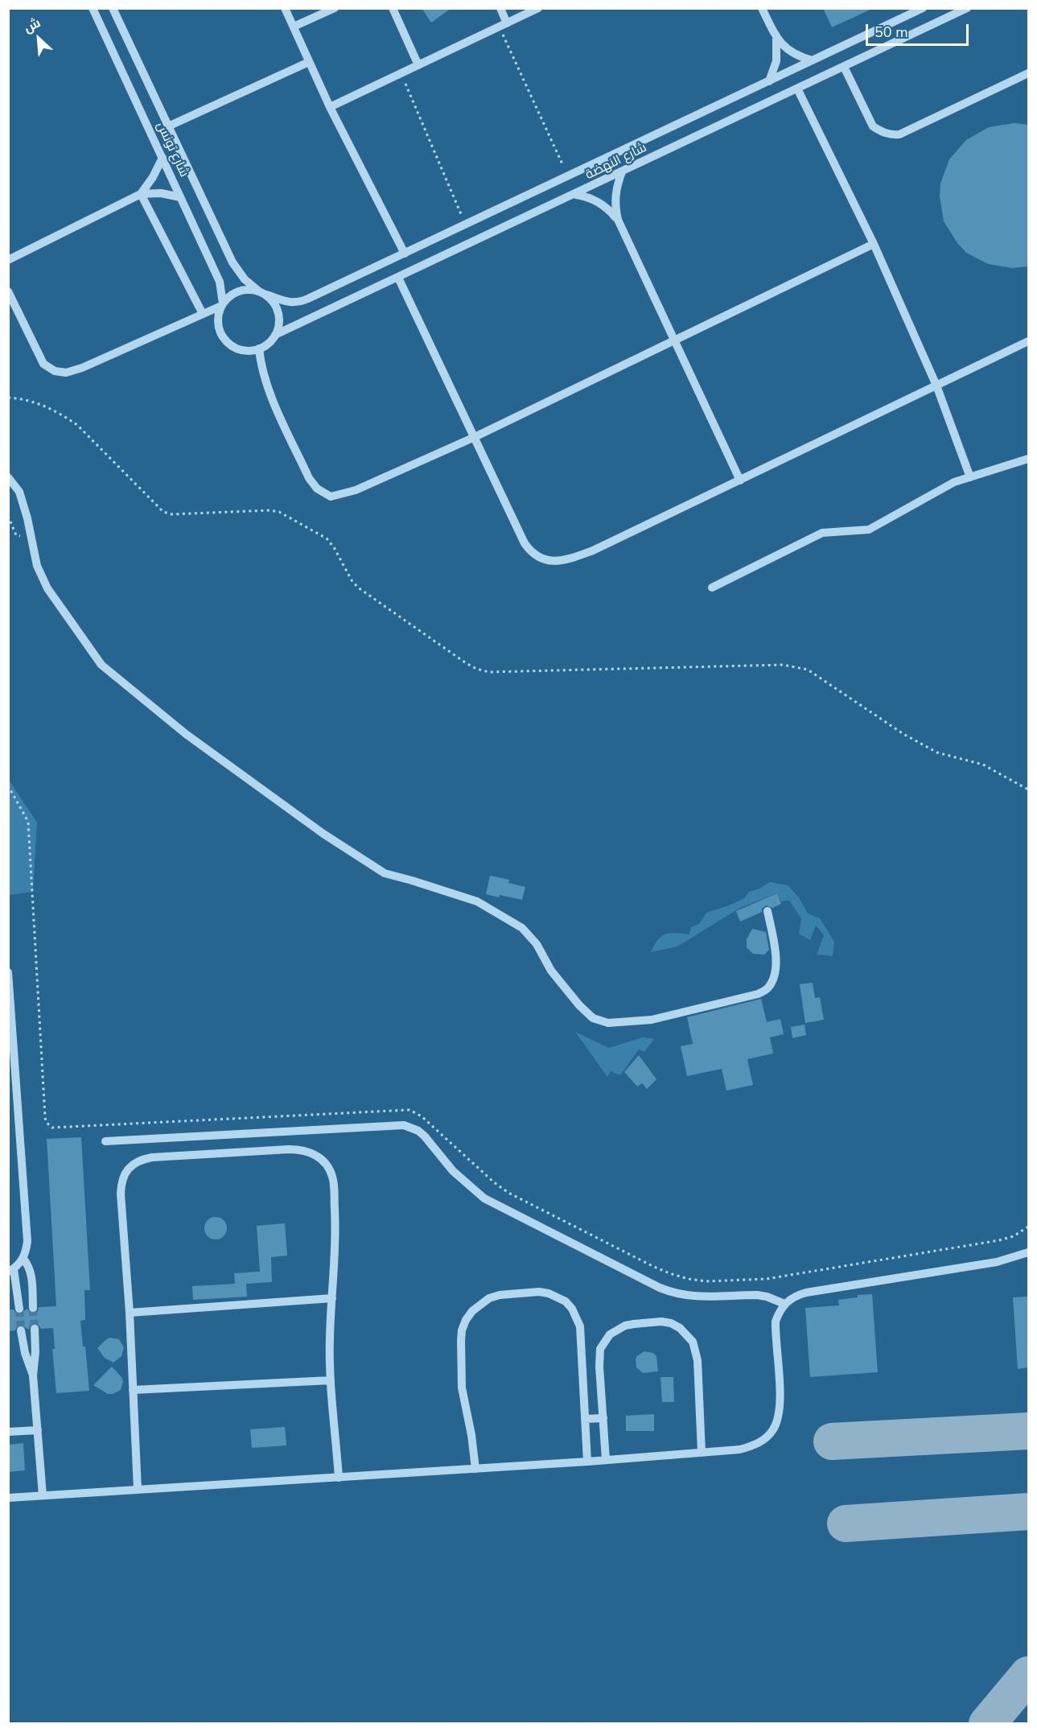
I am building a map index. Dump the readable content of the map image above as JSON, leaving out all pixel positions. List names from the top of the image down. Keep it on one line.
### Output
{"streets":{"street":["شارع تونس","شارع النهضة"]},"crossings":[["شارع تونس","شارع النهضة"]],"scale_bar":"50 m","north":"top left"}
